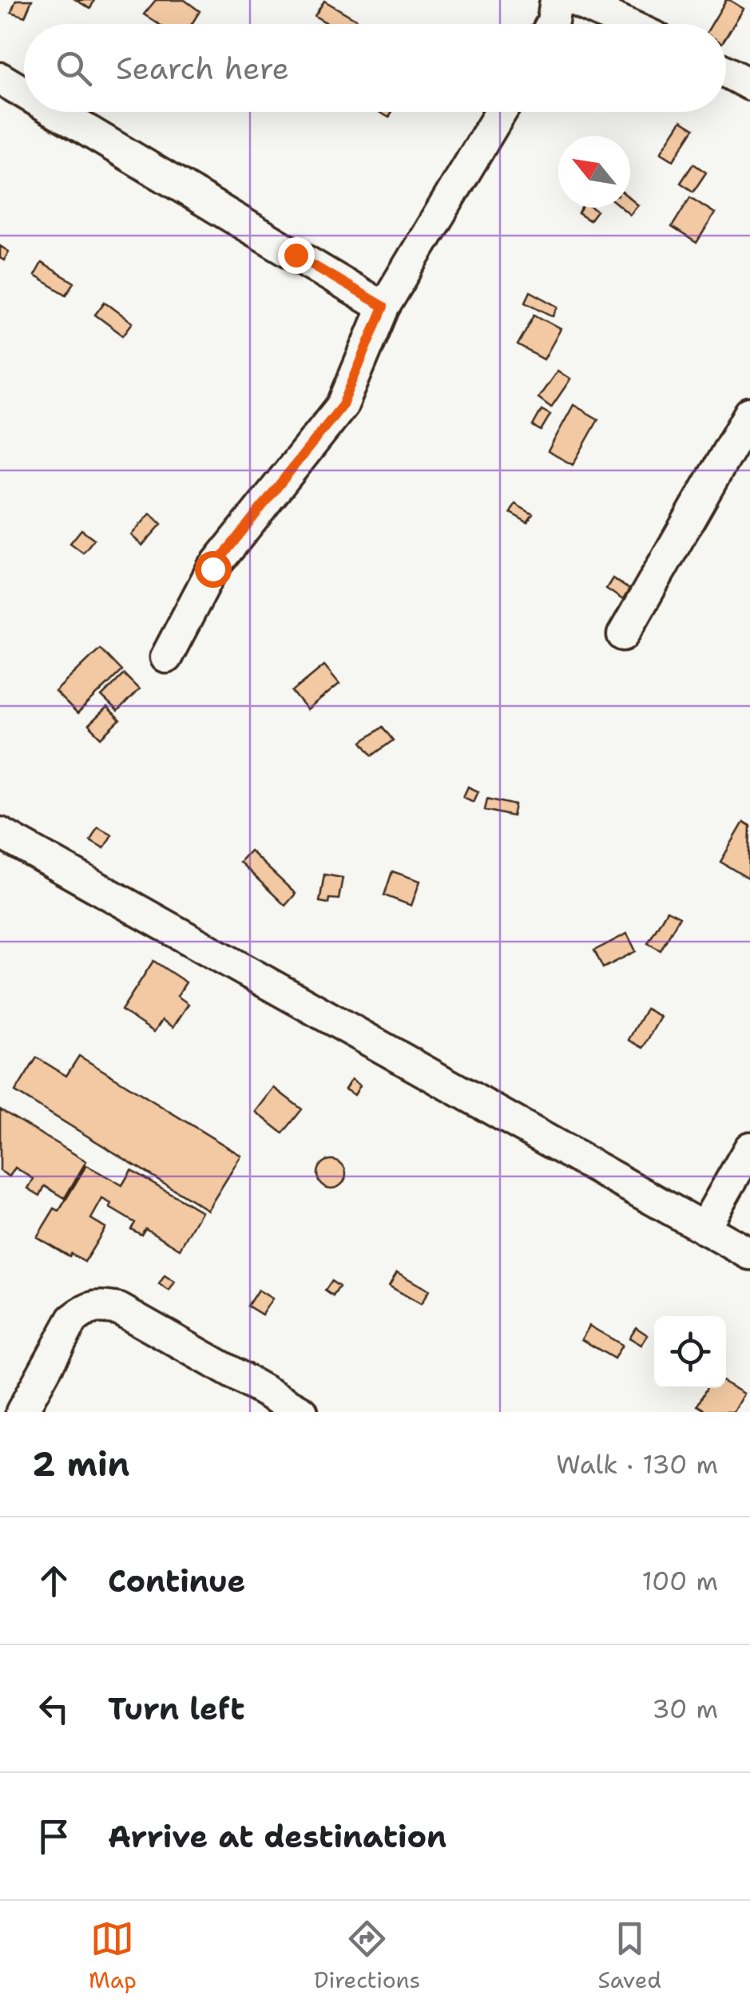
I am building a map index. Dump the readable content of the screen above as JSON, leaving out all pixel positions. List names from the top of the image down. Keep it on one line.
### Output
{"north":"top left","page":{"search":"Search here","heading":["2 min","Walk · 130 m"],"list":[["Continue","100 m"],["Turn left","30 m"],"Arrive at destination"],"nav":["Map","Directions","Saved"]}}
